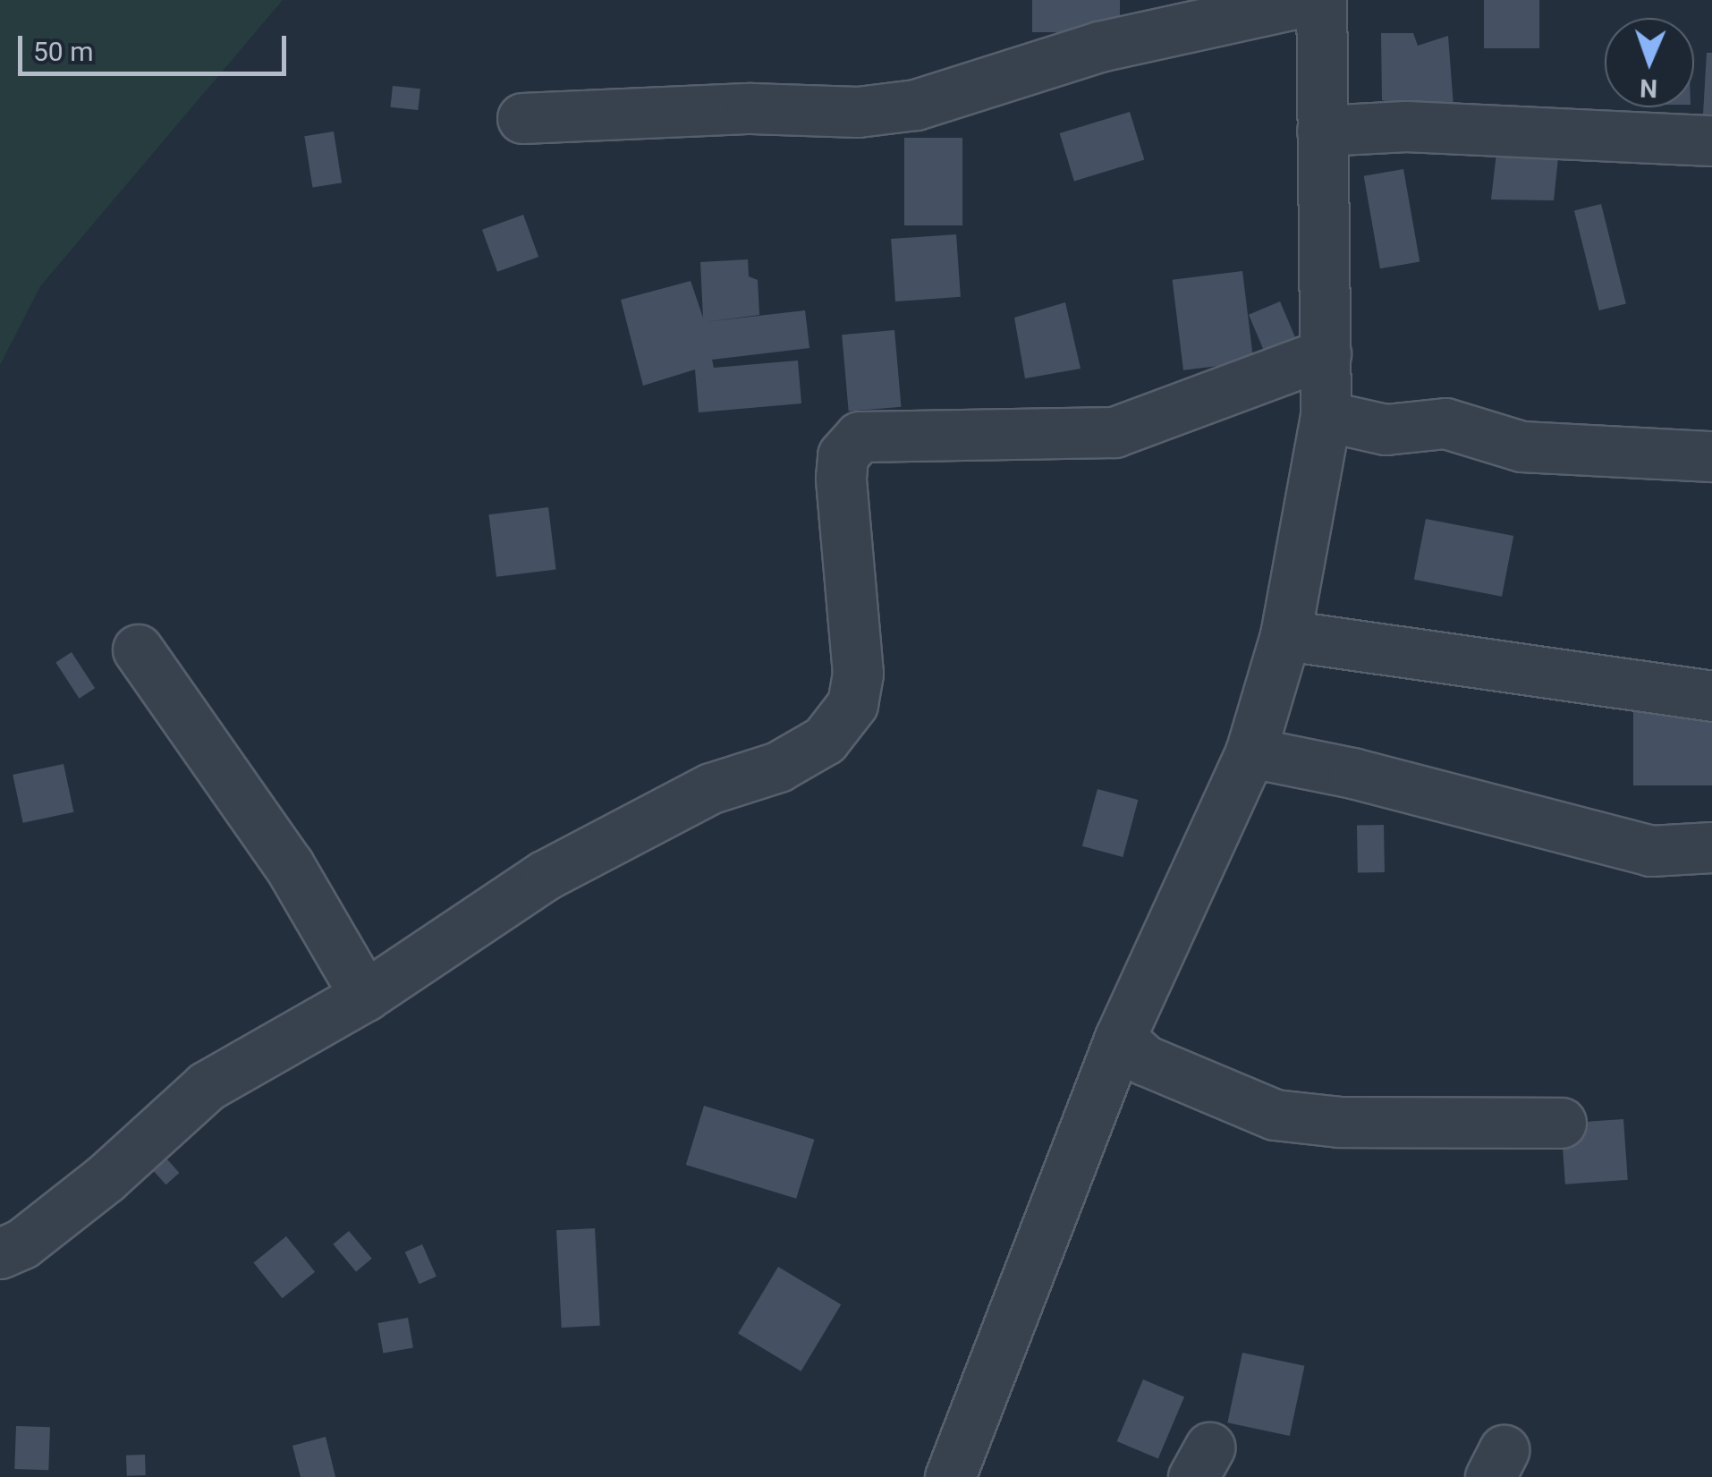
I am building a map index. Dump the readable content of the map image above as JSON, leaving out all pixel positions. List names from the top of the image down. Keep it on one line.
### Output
{"scale_bar":"50 m","north":"bottom"}
